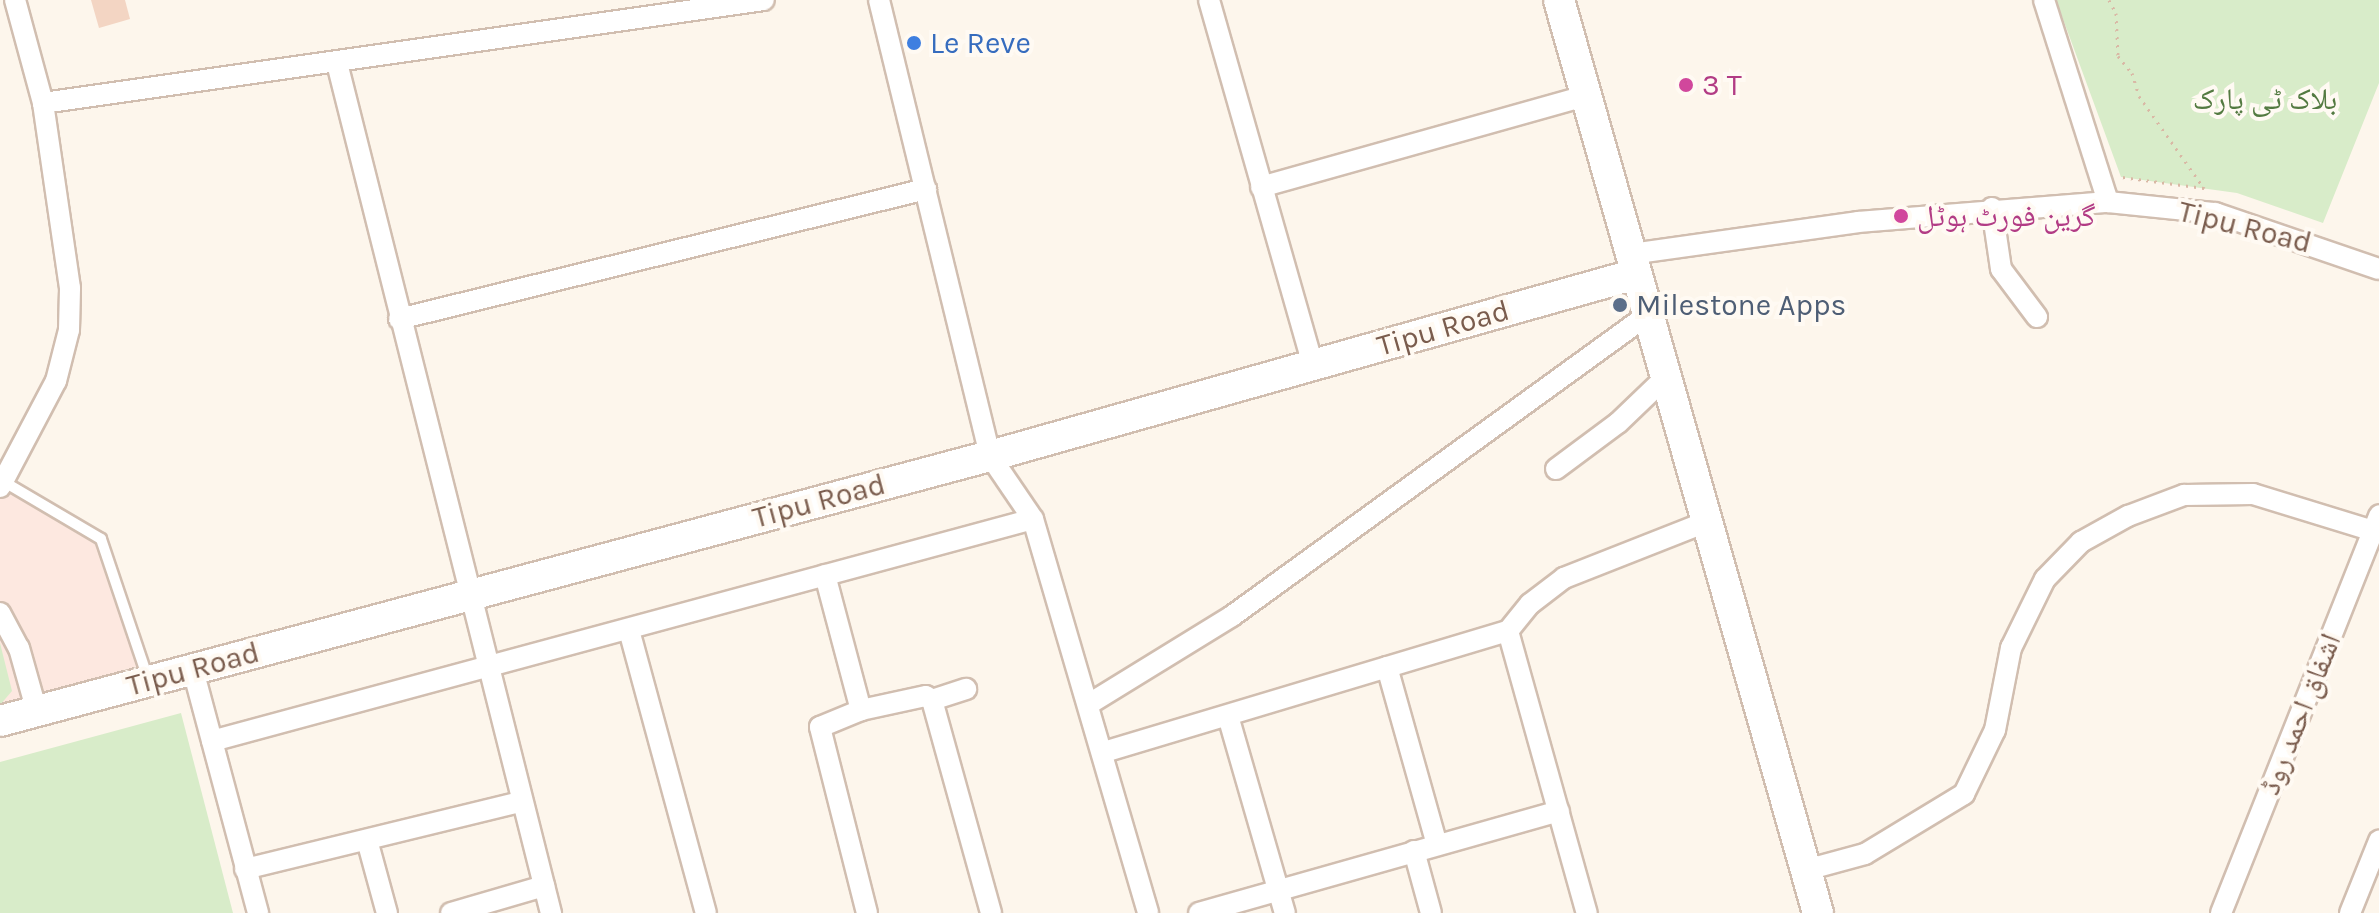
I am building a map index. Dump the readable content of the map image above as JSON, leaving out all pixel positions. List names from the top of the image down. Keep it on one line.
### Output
{"streets":{"street":["Tipu Road","اشفاق احمد روڈ"]},"parks":["بلاک ٹی پارک"],"places":["Le Reve","3 T","گرین فورٹ ہوٹل","Milestone Apps"]}
